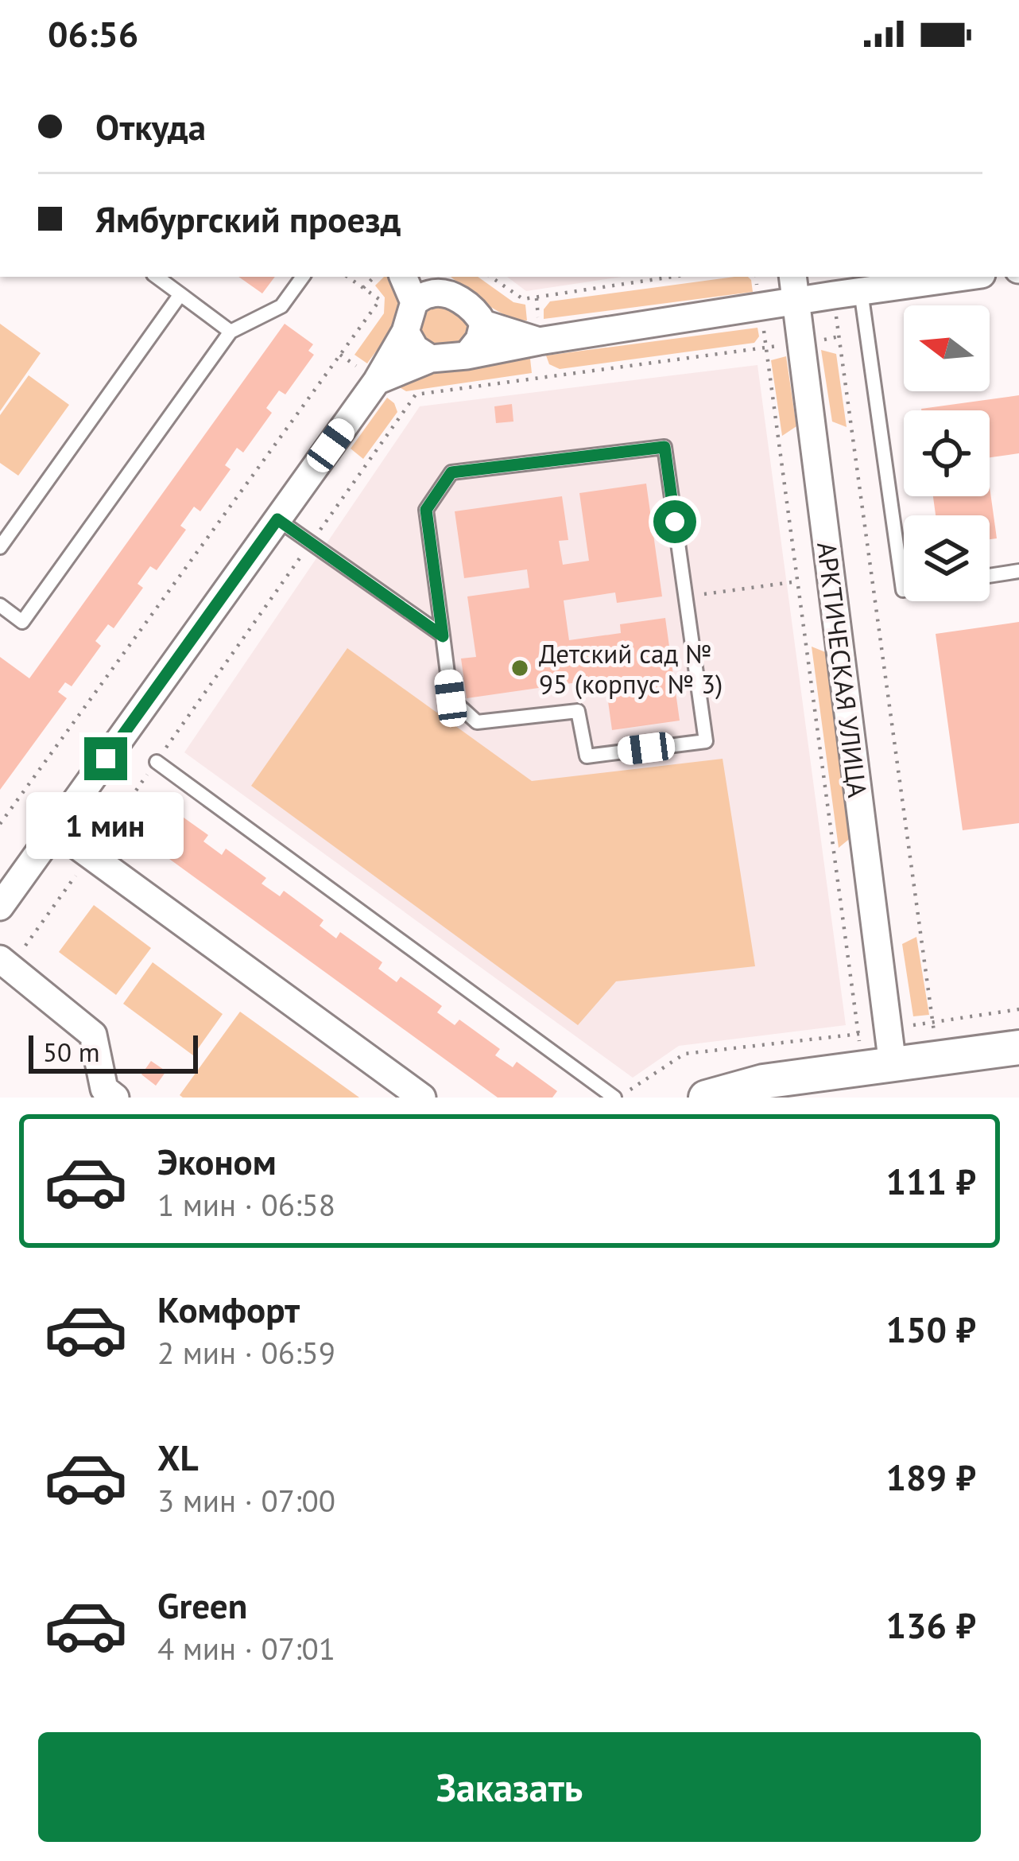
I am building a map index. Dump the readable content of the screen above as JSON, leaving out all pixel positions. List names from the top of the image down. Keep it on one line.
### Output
{"streets":{"street":["АРКТИЧЕСКАЯ УЛИЦА"]},"places":["Детский сад № 95 (корпус № 3)"],"scale_bar":"50 m","north":"left","page":{"status":"06:56","banner":["Откуда","Ямбургский проезд"],"bubble":"1 мин","scale":"50 m","list":[{"name":"Эконом","note":"1 мин · 06:58","value":"111 ₽"},{"name":"Комфорт","note":"2 мин · 06:59","value":"150 ₽"},{"name":"XL","note":"3 мин · 07:00","value":"189 ₽"},{"name":"Green","note":"4 мин · 07:01","value":"136 ₽"}],"buttons":"Заказать"}}
